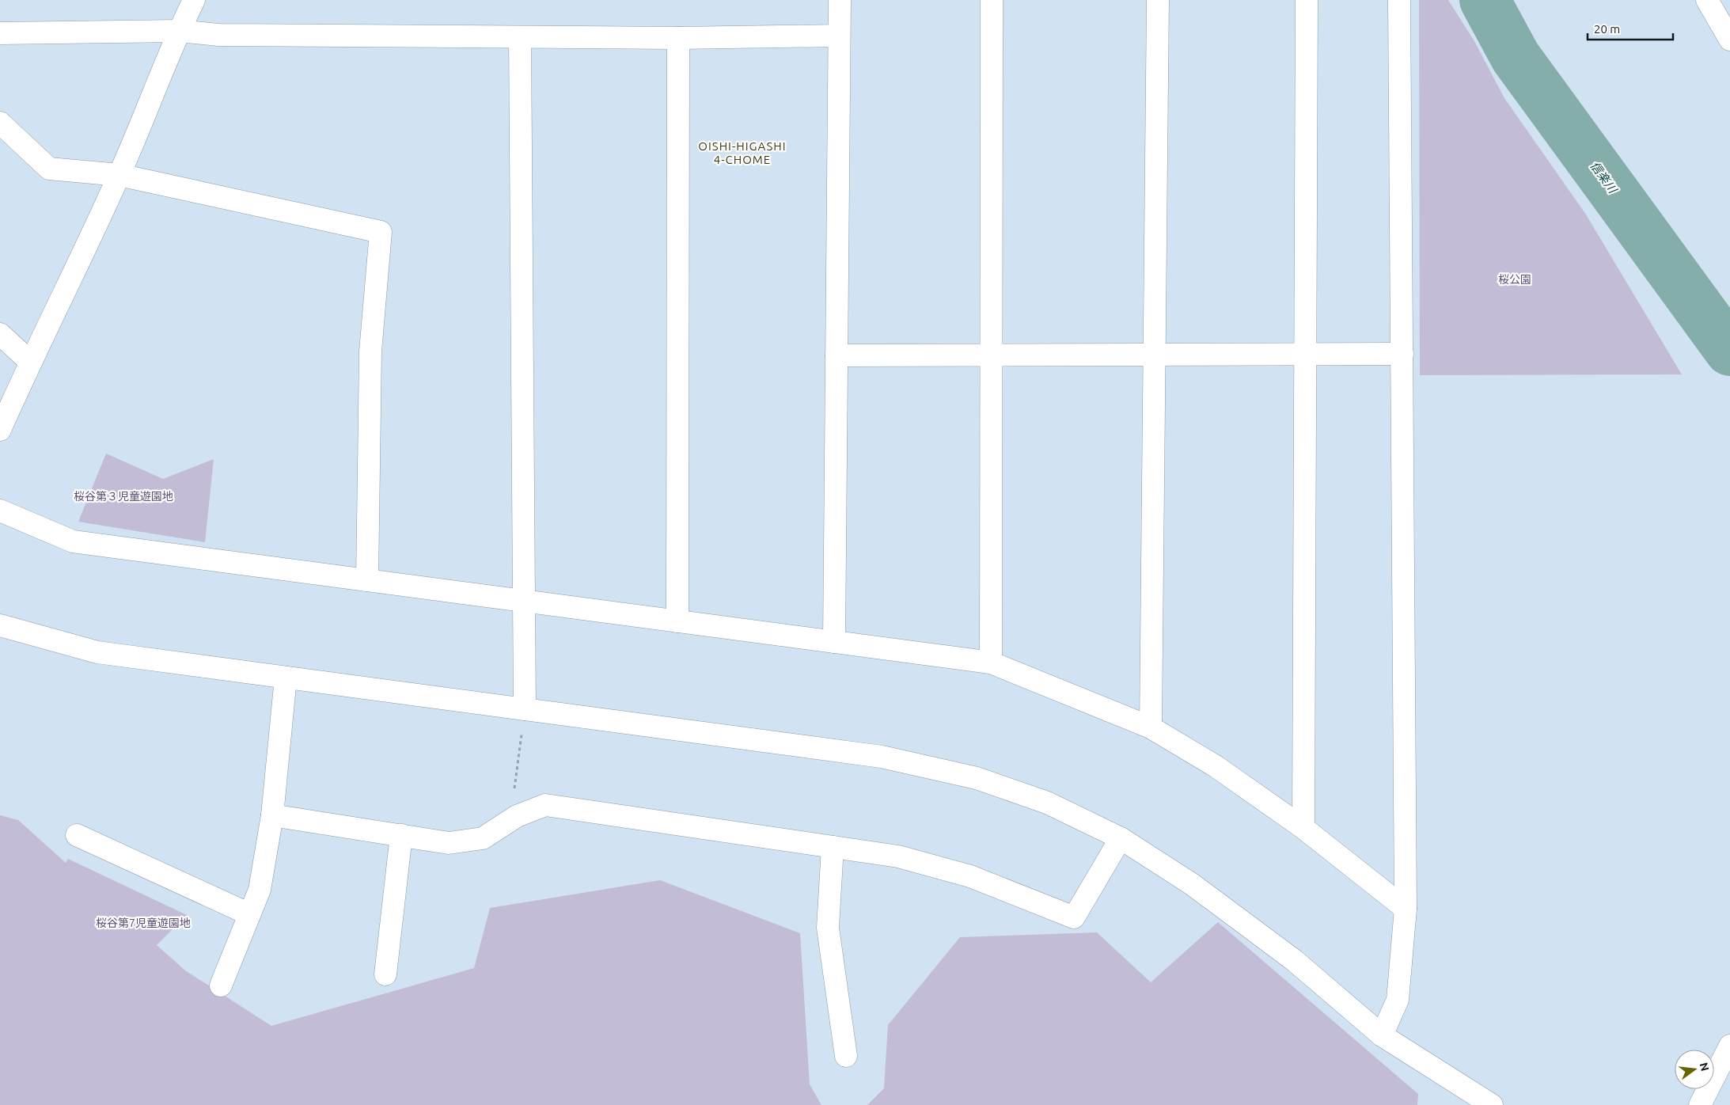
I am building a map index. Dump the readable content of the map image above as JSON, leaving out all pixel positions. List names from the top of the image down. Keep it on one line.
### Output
{"districts":["OISHI-HIGASHI 4-CHOME"],"water":["信楽川"],"parks":["桜公園","桜谷第３児童遊園地","桜谷第7児童遊園地"],"scale_bar":"20 m","north":"right"}
